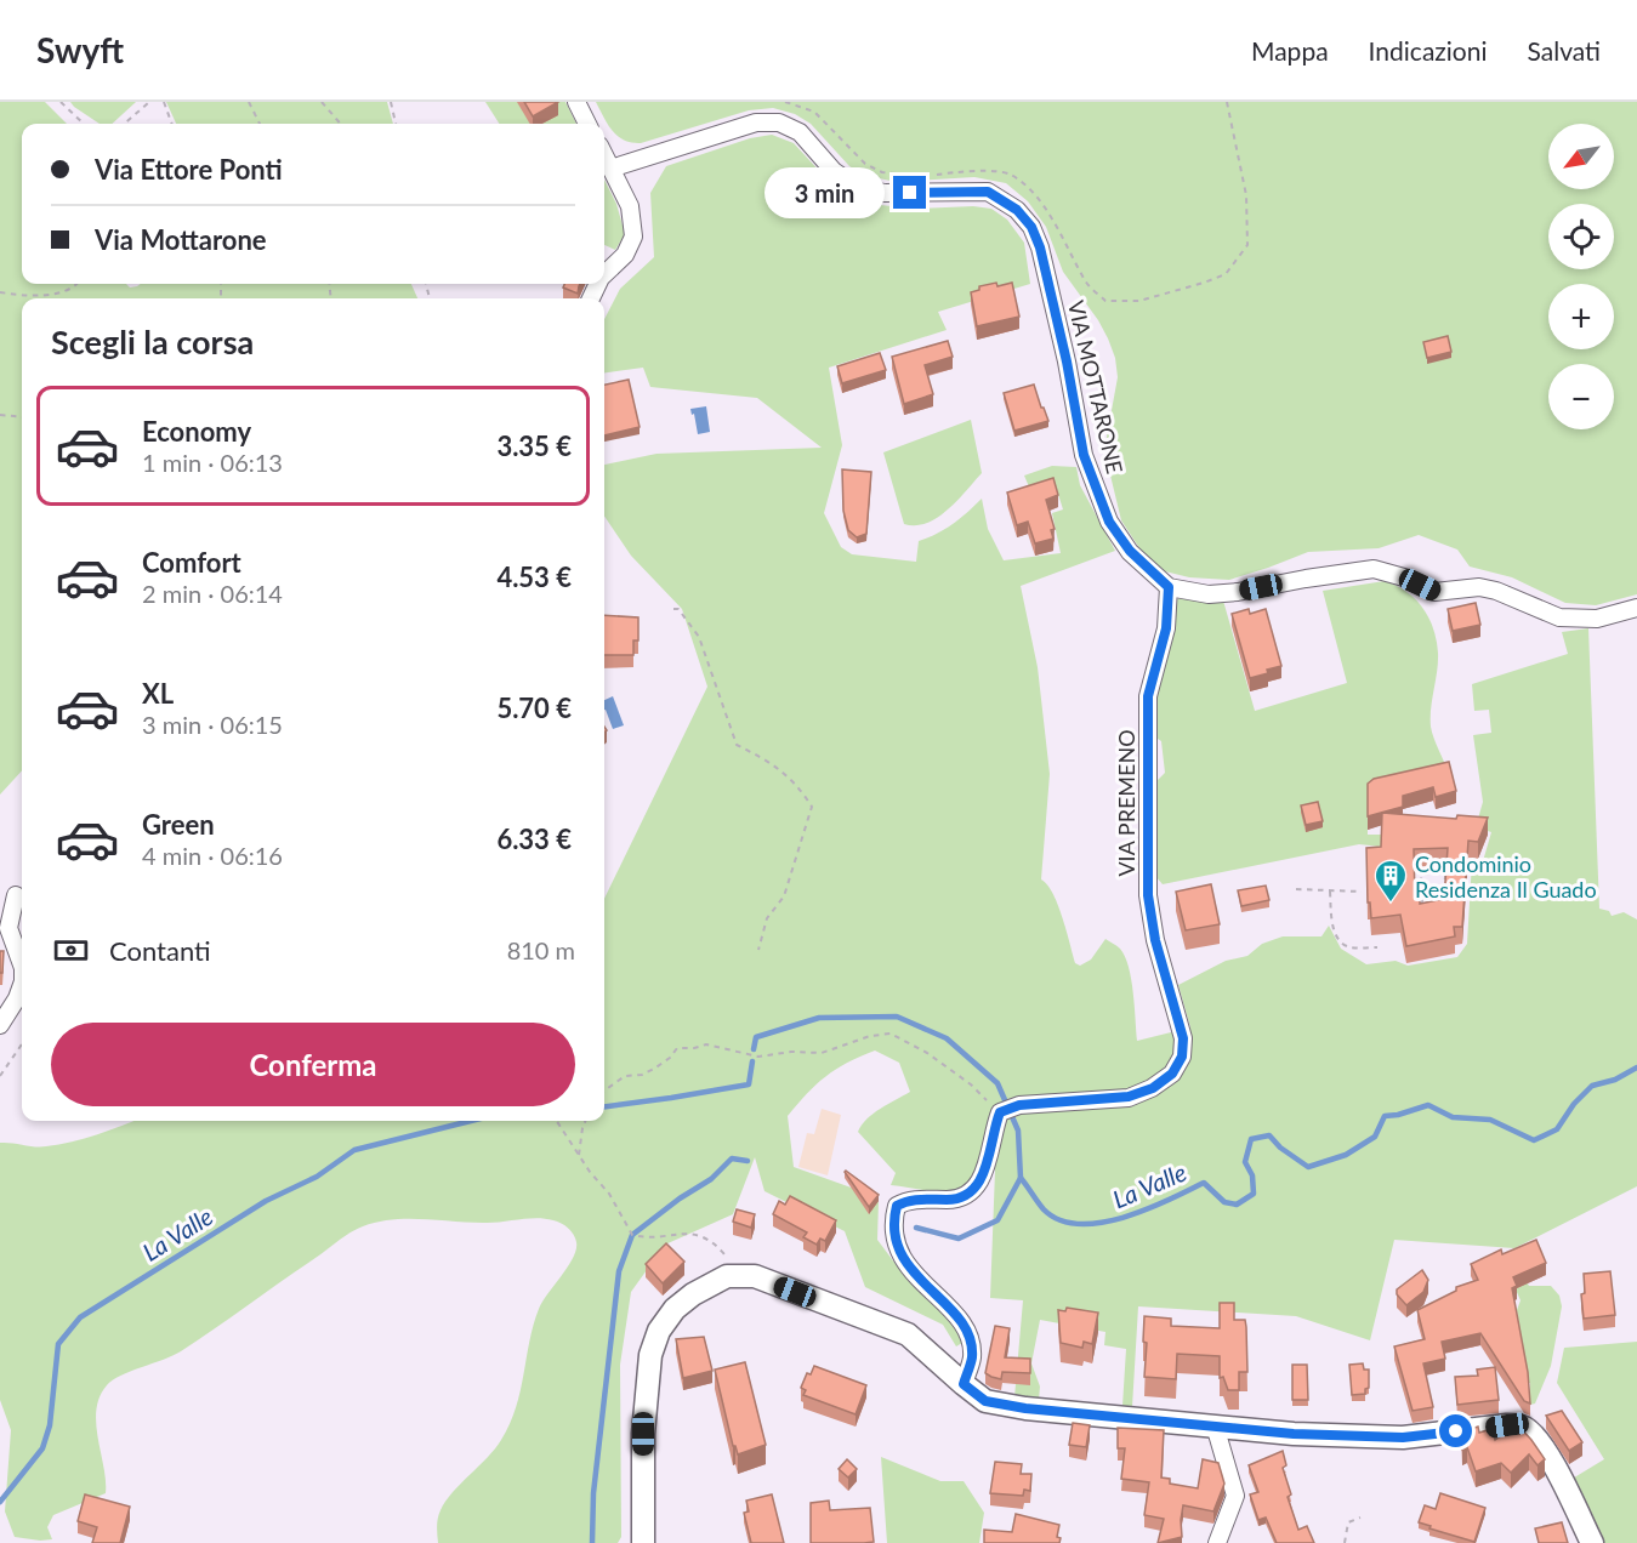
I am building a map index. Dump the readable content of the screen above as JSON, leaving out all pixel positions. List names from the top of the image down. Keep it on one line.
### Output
{"streets":{"street":["VIA MOTTARONE","VIA PREMENO"]},"crossings":[["VIA MOTTARONE","VIA PREMENO"]],"water":["La Valle"],"places":{"building":["Condominio Residenza Il Guado"]},"north":"bottom left","page":{"header":"Swyft","nav":["Mappa","Indicazioni","Salvati"],"map_buttons":["+","−"],"banner":["Via Ettore Ponti","Via Mottarone"],"bubble":"3 min","heading":"Scegli la corsa","list":[{"name":"Economy","note":"1 min · 06:13","value":"3.35 €"},{"name":"Comfort","note":"2 min · 06:14","value":"4.53 €"},{"name":"XL","note":"3 min · 06:15","value":"5.70 €"},{"name":"Green","note":"4 min · 06:16","value":"6.33 €"}],"pay":["Contanti","810 m"],"buttons":"Conferma"}}
